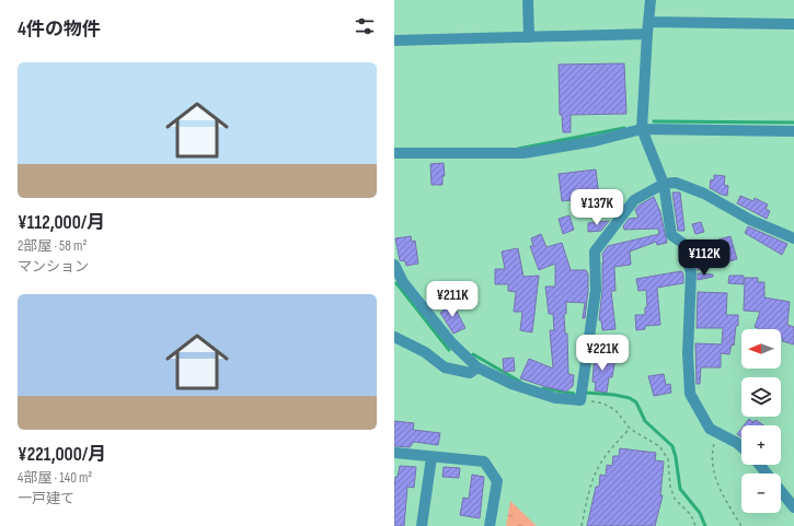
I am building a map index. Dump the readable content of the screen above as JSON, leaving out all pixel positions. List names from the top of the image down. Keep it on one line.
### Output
{"north":"left","page":{"heading":"4件の物件","list":[{"name":"¥112,000/月","note":"2部屋 · 58 m² · マンション"},{"name":"¥221,000/月","note":"4部屋 · 140 m² · 一戸建て"}],"price":["¥137K","¥112K","¥211K","¥221K"],"map_buttons":["+","−"]}}
